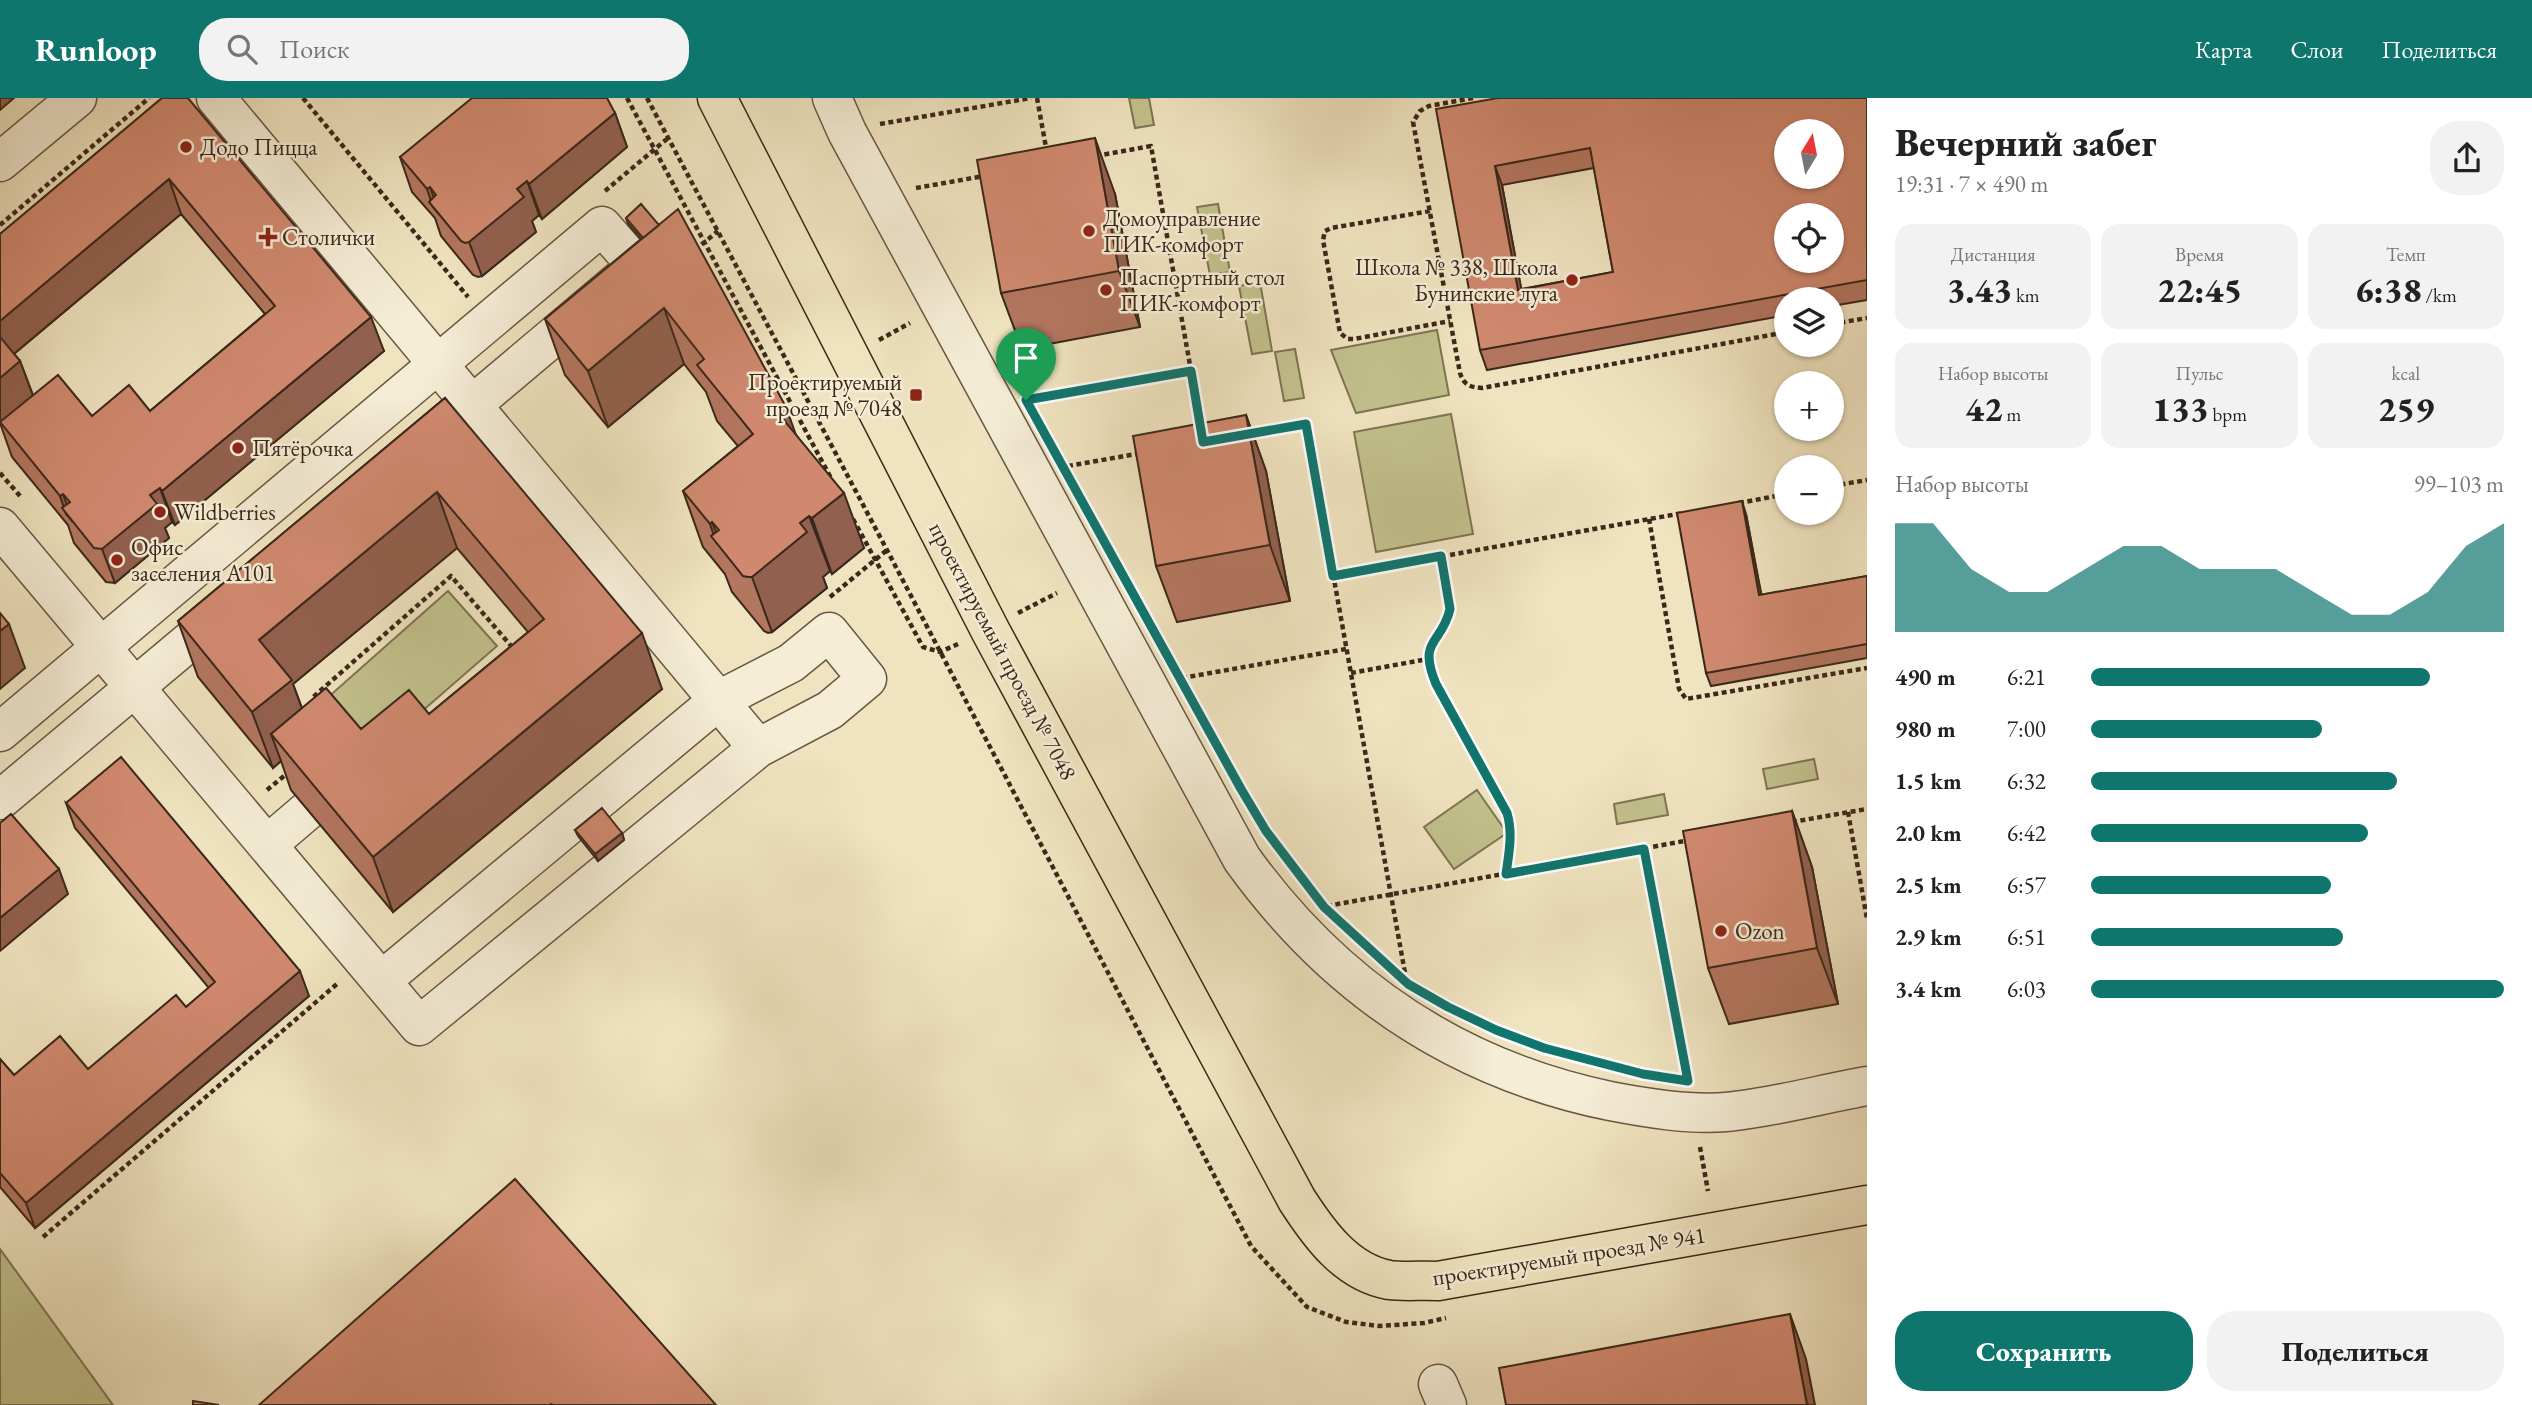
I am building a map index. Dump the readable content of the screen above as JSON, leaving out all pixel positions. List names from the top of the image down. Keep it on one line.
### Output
{"streets":{"main road":["проектируемый проезд № 7048","проектируемый проезд № 941"]},"crossings":[["проектируемый проезд № 7048","проектируемый проезд № 941"]],"places":{"other":["Додо Пицца","Домоуправление ПИК-комфорт","Школа № 338, Школа Бунинские луга","Паспортный стол ПИК-комфорт","Пятёрочка","Wildberries","Офис заселения А101","Ozon"],"health":["Столички"],"transit":["Проектируемый проезд № 7048"]},"north":"top","page":{"header":"Runloop","search":"Поиск","nav":["Карта","Слои","Поделиться"],"heading":["Вечерний забег","19:31 · 7 × 490 m"],"map_buttons":["+","−"],"stats":[["Дистанция","3.43 km"],["Время","22:45"],["Темп","6:38 /km"],["Набор высоты","42 m"],["Пульс","133 bpm"],["kcal","259"]],"chart":["Набор высоты","99–103 m"],"list":[{"name":"490 m","note":"6:21"},{"name":"980 m","note":"7:00"},{"name":"1.5 km","note":"6:32"},{"name":"2.0 km","note":"6:42"},{"name":"2.5 km","note":"6:57"},{"name":"2.9 km","note":"6:51"},{"name":"3.4 km","note":"6:03"}],"buttons":["Сохранить","Поделиться"]}}
